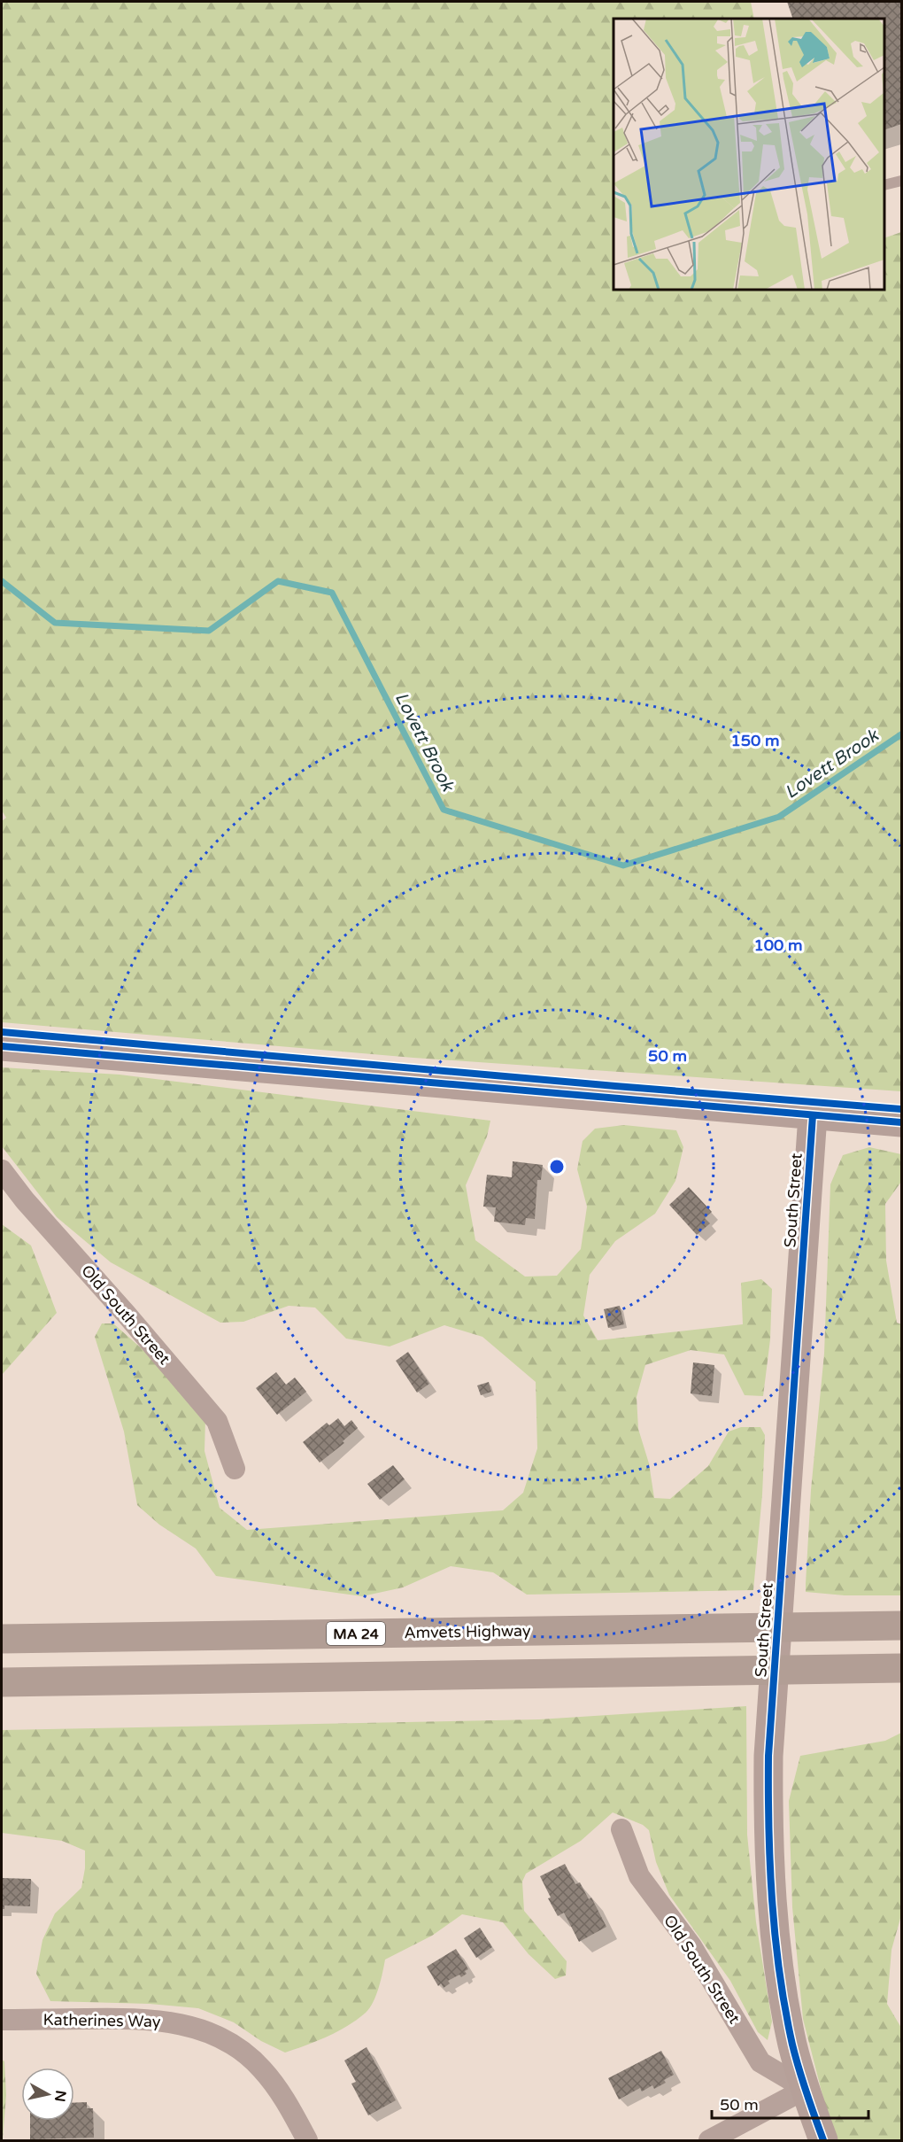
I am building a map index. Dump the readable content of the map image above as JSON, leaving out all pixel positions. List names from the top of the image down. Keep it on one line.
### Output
{"streets":{"highway":["Amvets Highway","MA 24"],"street":["South Street","Old South Street","Katherines Way"]},"crossings":[["South Street","Old South Street"]],"water":["Lovett Brook"],"scale_bar":"50 m","north":"right","rings":["150 m","100 m","50 m"]}
